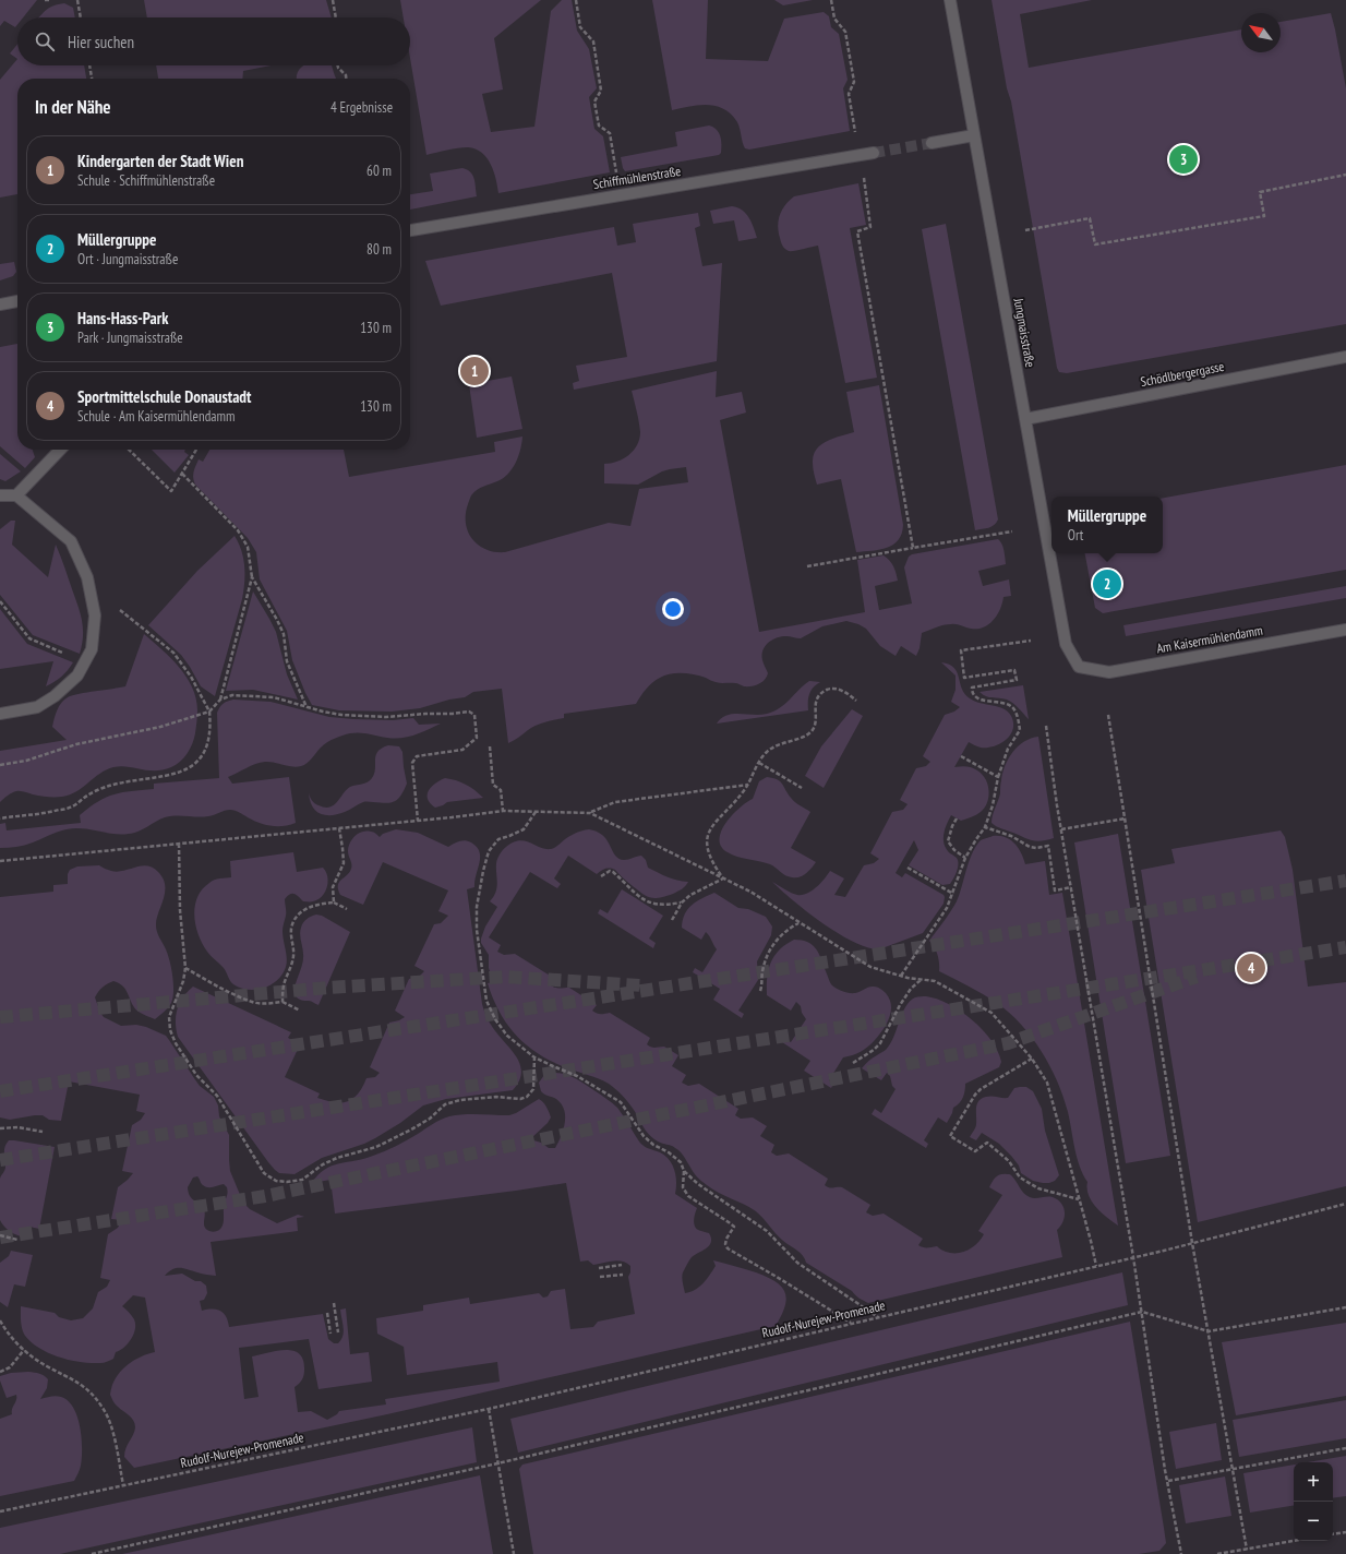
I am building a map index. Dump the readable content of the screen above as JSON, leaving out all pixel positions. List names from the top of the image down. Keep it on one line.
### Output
{"streets":{"street":["Schiffmühlenstraße","Jungmaisstraße","Schödlbergergasse","Am Kaisermühlendamm"],"path":["Rudolf-Nurejew-Promenade"]},"crossings":[["Jungmaisstraße","Schödlbergergasse"],["Jungmaisstraße","Am Kaisermühlendamm"]],"north":"top left","page":{"search":"Hier suchen","heading":["In der Nähe","4 Ergebnisse"],"list":[{"mark":"1","name":"Kindergarten der Stadt Wien","note":"Schule · Schiffmühlenstraße","value":"60 m"},{"mark":"2","name":"Müllergruppe","note":"Ort · Jungmaisstraße","value":"80 m"},{"mark":"3","name":"Hans-Hass-Park","note":"Park · Jungmaisstraße","value":"130 m"},{"mark":"4","name":"Sportmittelschule Donaustadt","note":"Schule · Am Kaisermühlendamm","value":"130 m"}],"pins":["3","1","2","4"],"popup":["Müllergruppe","Ort"],"map_buttons":["+","−"]}}
